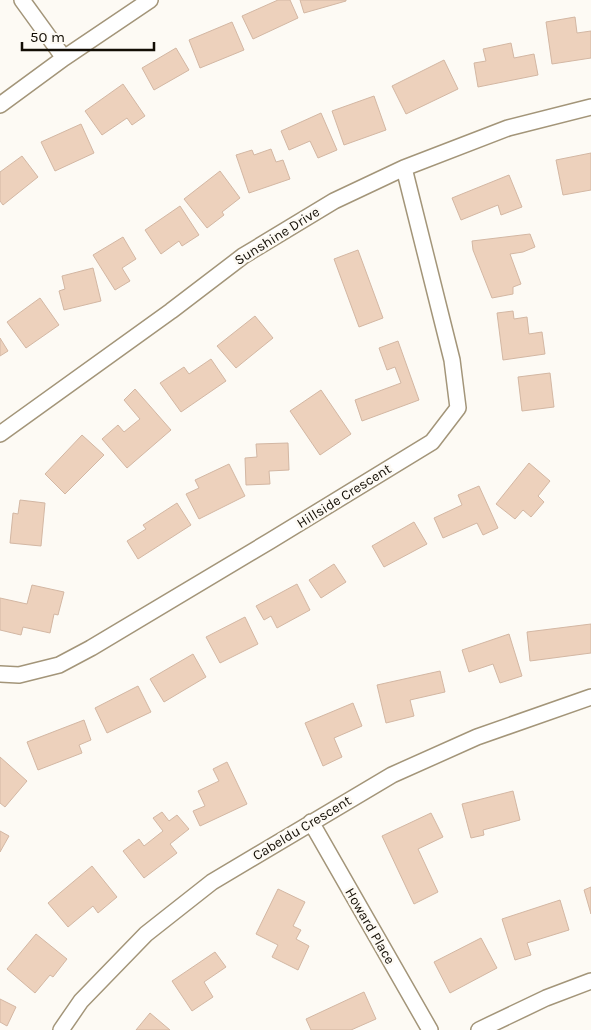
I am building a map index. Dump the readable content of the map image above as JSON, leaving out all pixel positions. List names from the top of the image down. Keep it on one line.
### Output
{"streets":{"street":["Sunshine Drive","Hillside Crescent","Cabeldu Crescent","Howard Place"]},"crossings":[["Sunshine Drive","Hillside Crescent"],["Cabeldu Crescent","Howard Place"]],"scale_bar":"50 m"}
